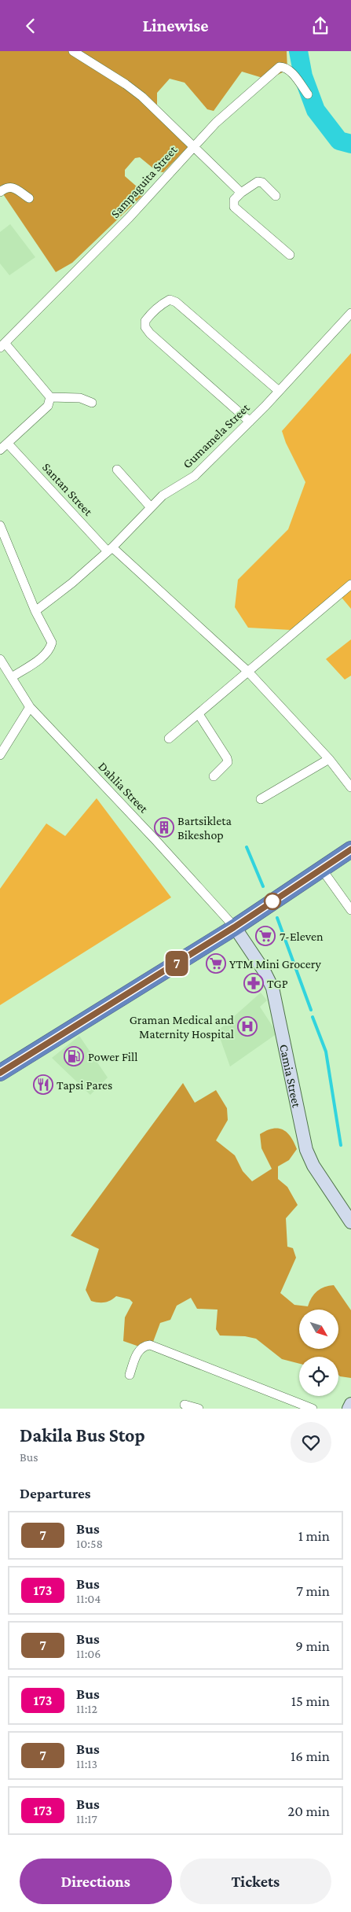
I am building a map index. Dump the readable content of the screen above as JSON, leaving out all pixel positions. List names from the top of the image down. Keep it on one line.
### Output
{"streets":{"street":["Sampaguita Street","Gumamela Street","Santan Street","Dahlia Street","Camia Street"]},"crossings":[["Gumamela Street","Santan Street"],["Dahlia Street","Camia Street"]],"places":{"building":["Bartsikleta Bikeshop"],"supermarket":["7-Eleven","YTM Mini Grocery"],"pharmacy":["TGP"],"hospital":["Graman Medical and Maternity Hospital"],"fuel station":["Power Fill"],"restaurant":["Tapsi Pares"]},"lines":["bus line 7"],"north":"bottom right","page":{"header":"Linewise","on_map":"7","heading":[["Dakila Bus Stop","Bus"],"Departures"],"list":[{"mark":"7","name":"Bus","note":"10:58","value":"1 min"},{"mark":"173","name":"Bus","note":"11:04","value":"7 min"},{"mark":"7","name":"Bus","note":"11:06","value":"9 min"},{"mark":"173","name":"Bus","note":"11:12","value":"15 min"},{"mark":"7","name":"Bus","note":"11:13","value":"16 min"},{"mark":"173","name":"Bus","note":"11:17","value":"20 min"}],"buttons":["Directions","Tickets"]}}
